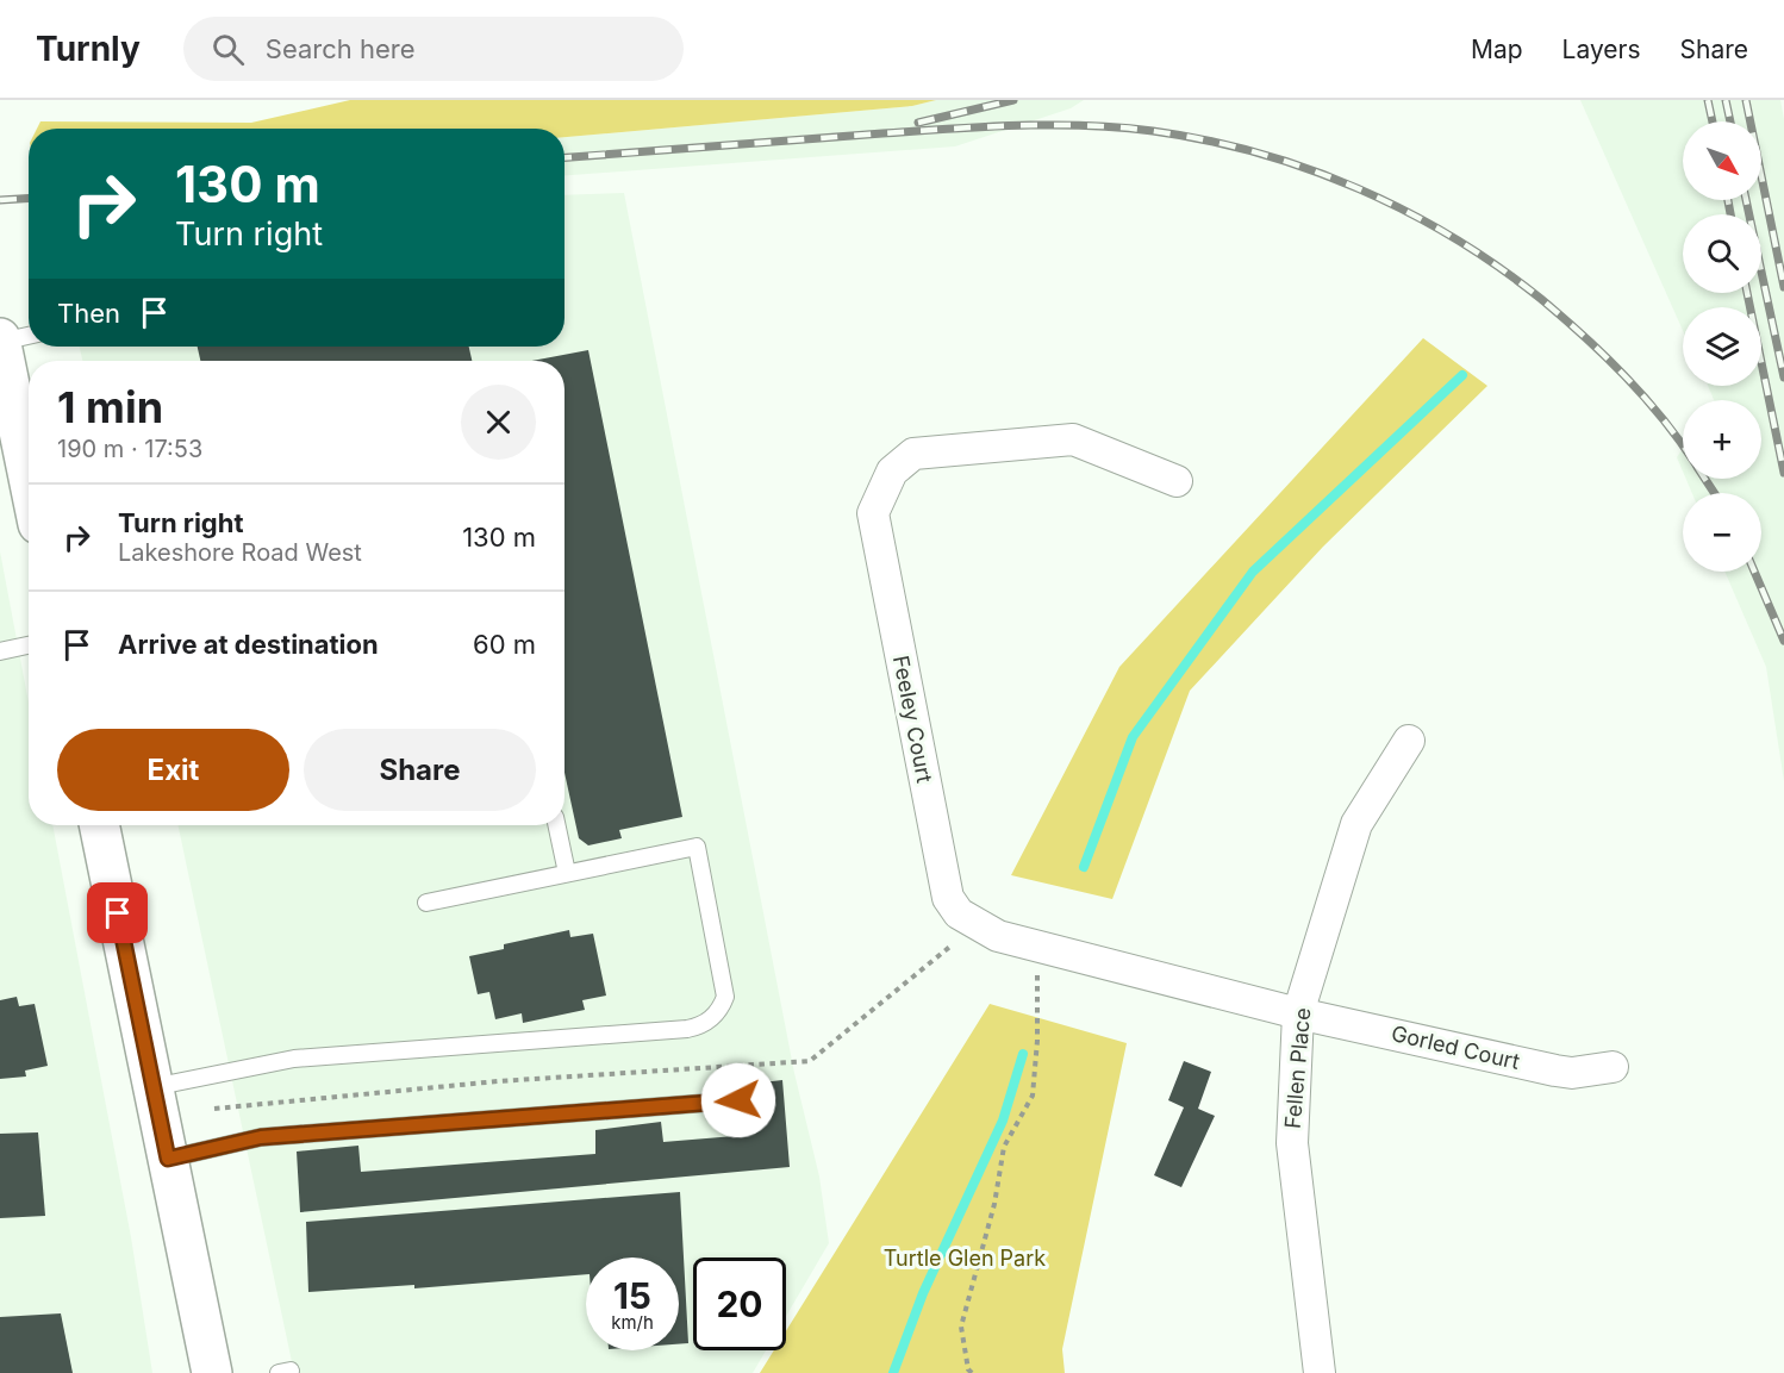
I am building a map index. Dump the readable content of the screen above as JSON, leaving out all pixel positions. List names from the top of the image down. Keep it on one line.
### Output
{"streets":{"street":["Feeley Court","Gorled Court","Fellen Place"]},"crossings":[["Feeley Court","Gorled Court"],["Feeley Court","Fellen Place"],["Gorled Court","Fellen Place"]],"parks":["Turtle Glen Park"],"north":"bottom right","page":{"header":"Turnly","search":"Search here","nav":["Map","Layers","Share"],"map_buttons":["+","−"],"turn":["130 m","Turn right"],"then":"Then","heading":["1 min","190 m · 17:53"],"list":[{"name":"Turn right","note":"Lakeshore Road West","value":"130 m"},{"name":"Arrive at destination","value":"60 m"}],"buttons":["Exit","Share"],"speed":"15 km/h","limit":"20"}}
